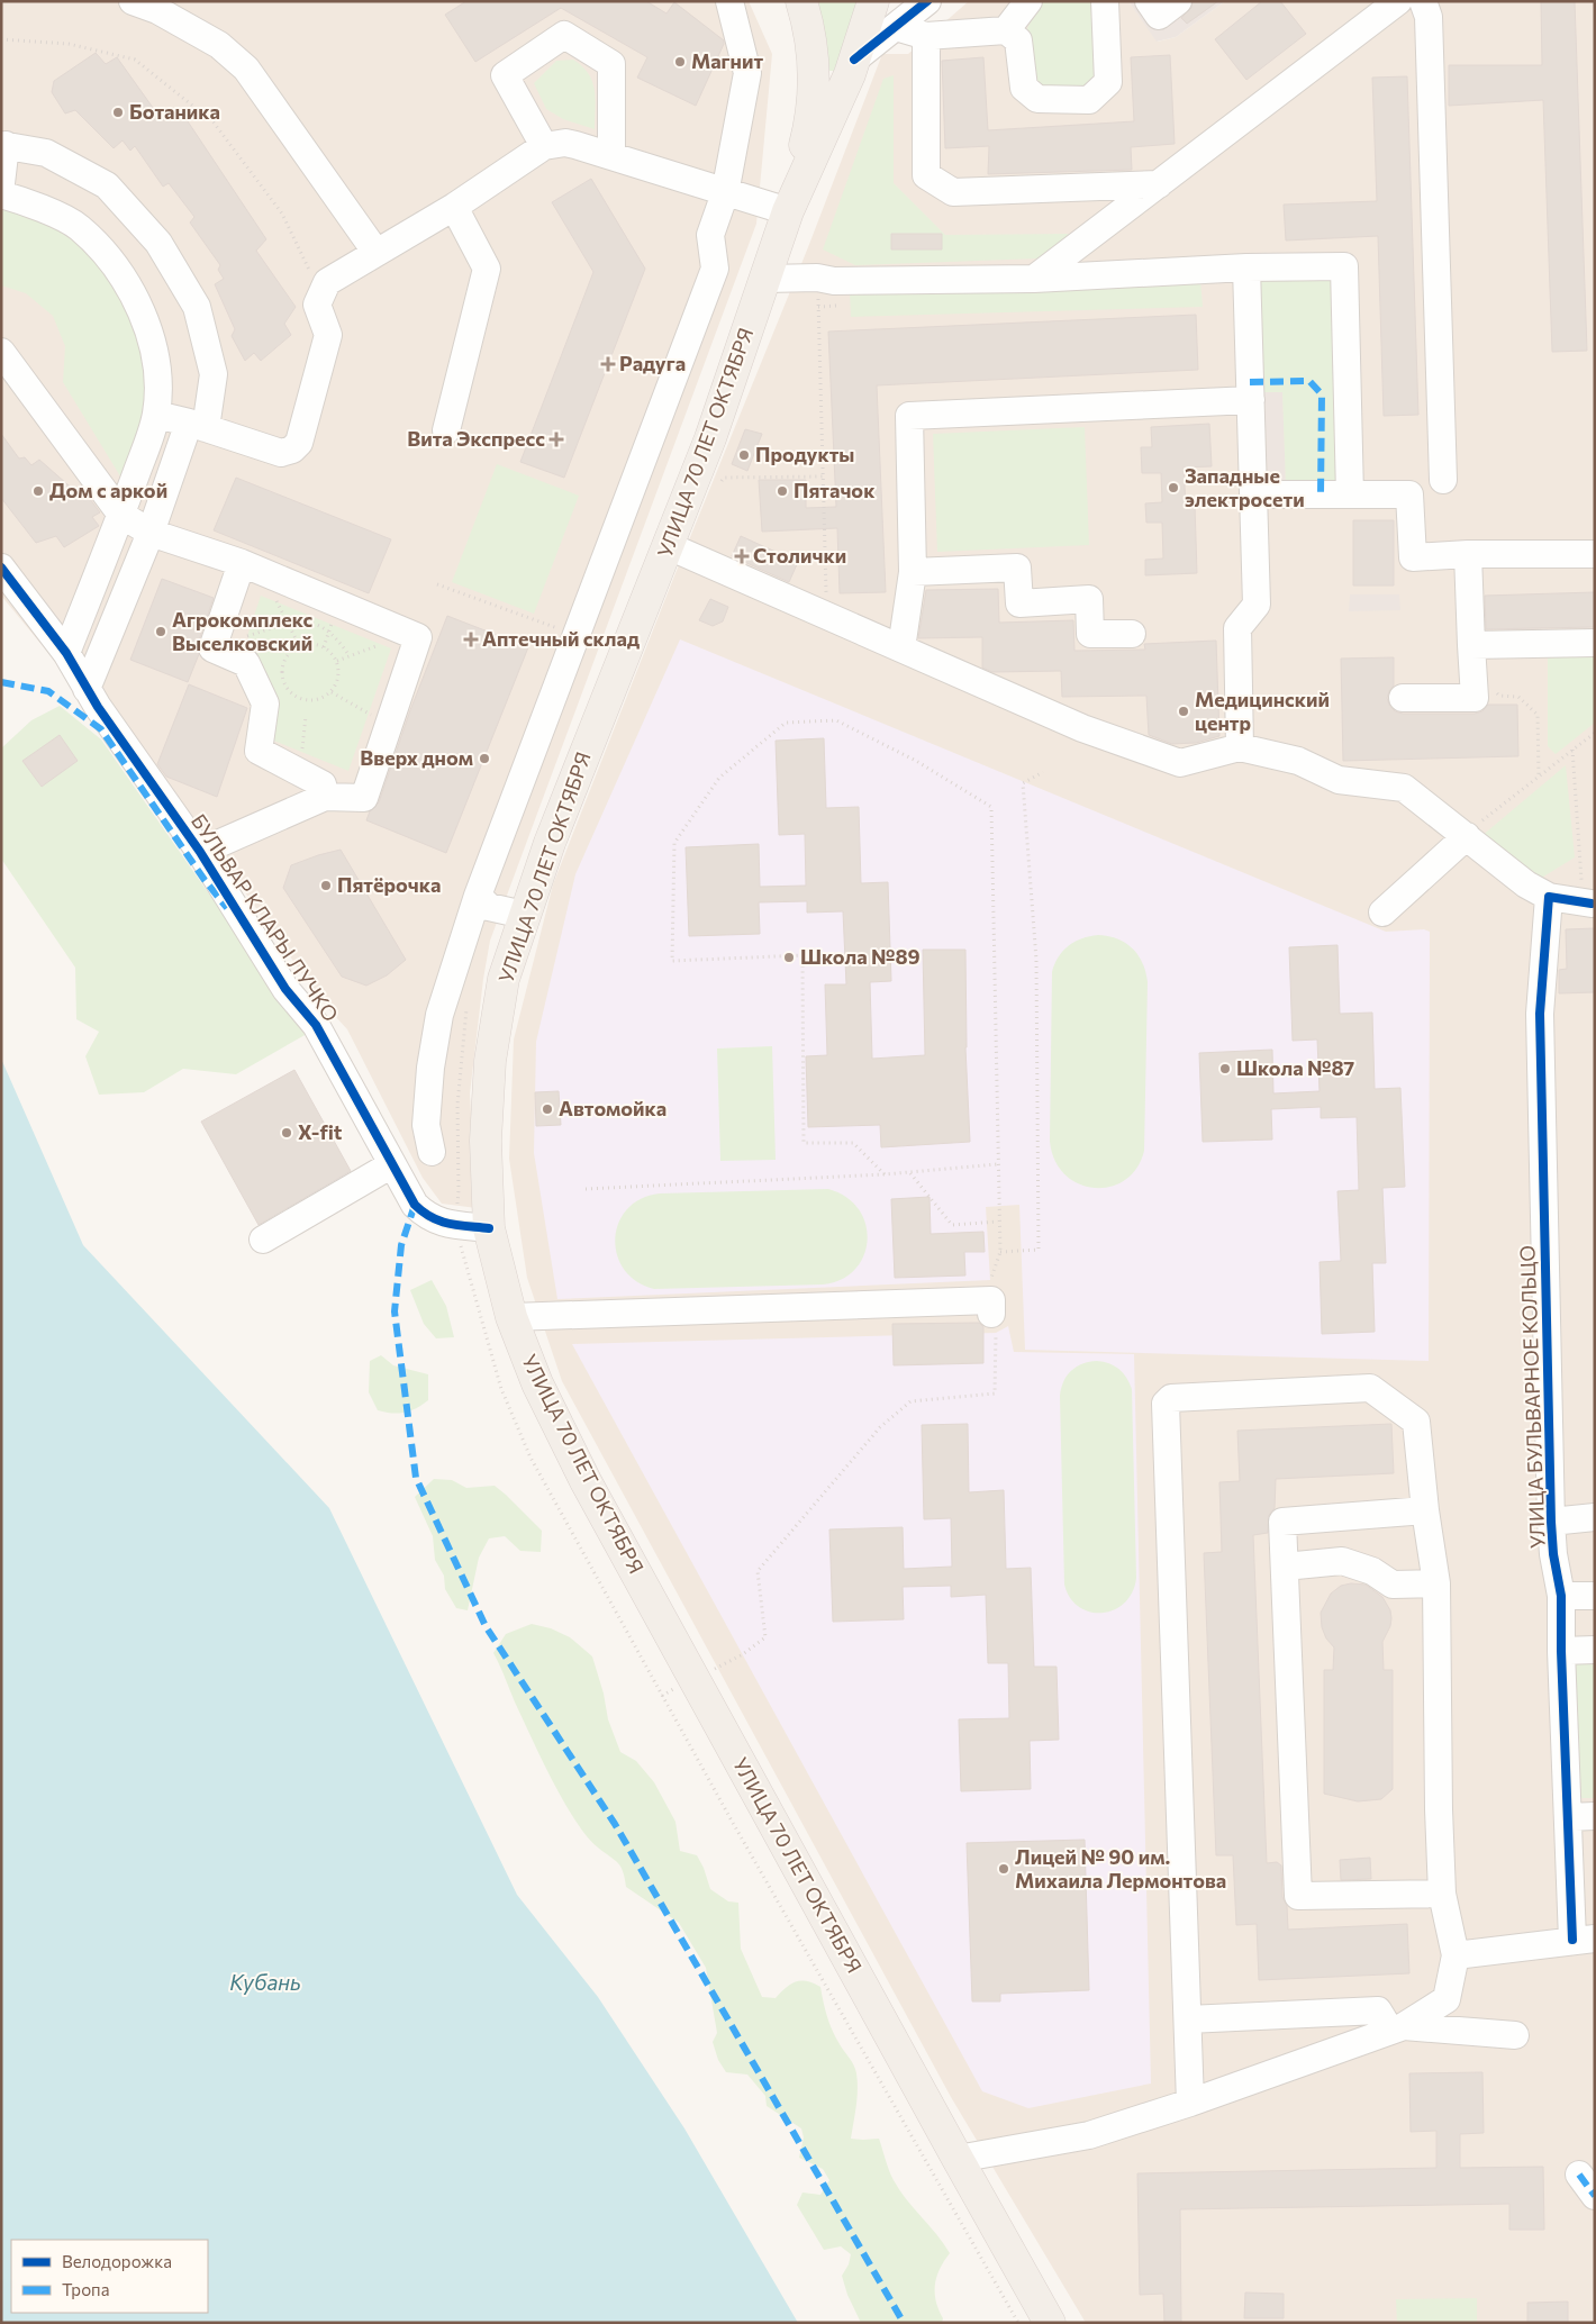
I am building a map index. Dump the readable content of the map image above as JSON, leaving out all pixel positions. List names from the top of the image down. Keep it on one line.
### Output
{"streets":{"main road":["УЛИЦА 70 ЛЕТ ОКТЯБРЯ"],"street":["БУЛЬВАР КЛАРЫ ЛУЧКО","УЛИЦА БУЛЬВАРНОЕ КОЛЬЦО"]},"crossings":[["УЛИЦА 70 ЛЕТ ОКТЯБРЯ","БУЛЬВАР КЛАРЫ ЛУЧКО"]],"water":["Кубань"],"places":{"other":["Магнит","Ботаника","Продукты","Западные электросети","Дом с аркой","Пятачок","Агрокомплекс Выселковский","Медицинский центр","Вверх дном","Пятёрочка","Школа №89","Школа №87","Автомойка","X-fit","Лицей № 90 им. Михаила Лермонтова"],"health":["Радуга","Вита Экспресс","Столички","Аптечный склад"]},"legend":["Велодорожка","Тропа"]}
